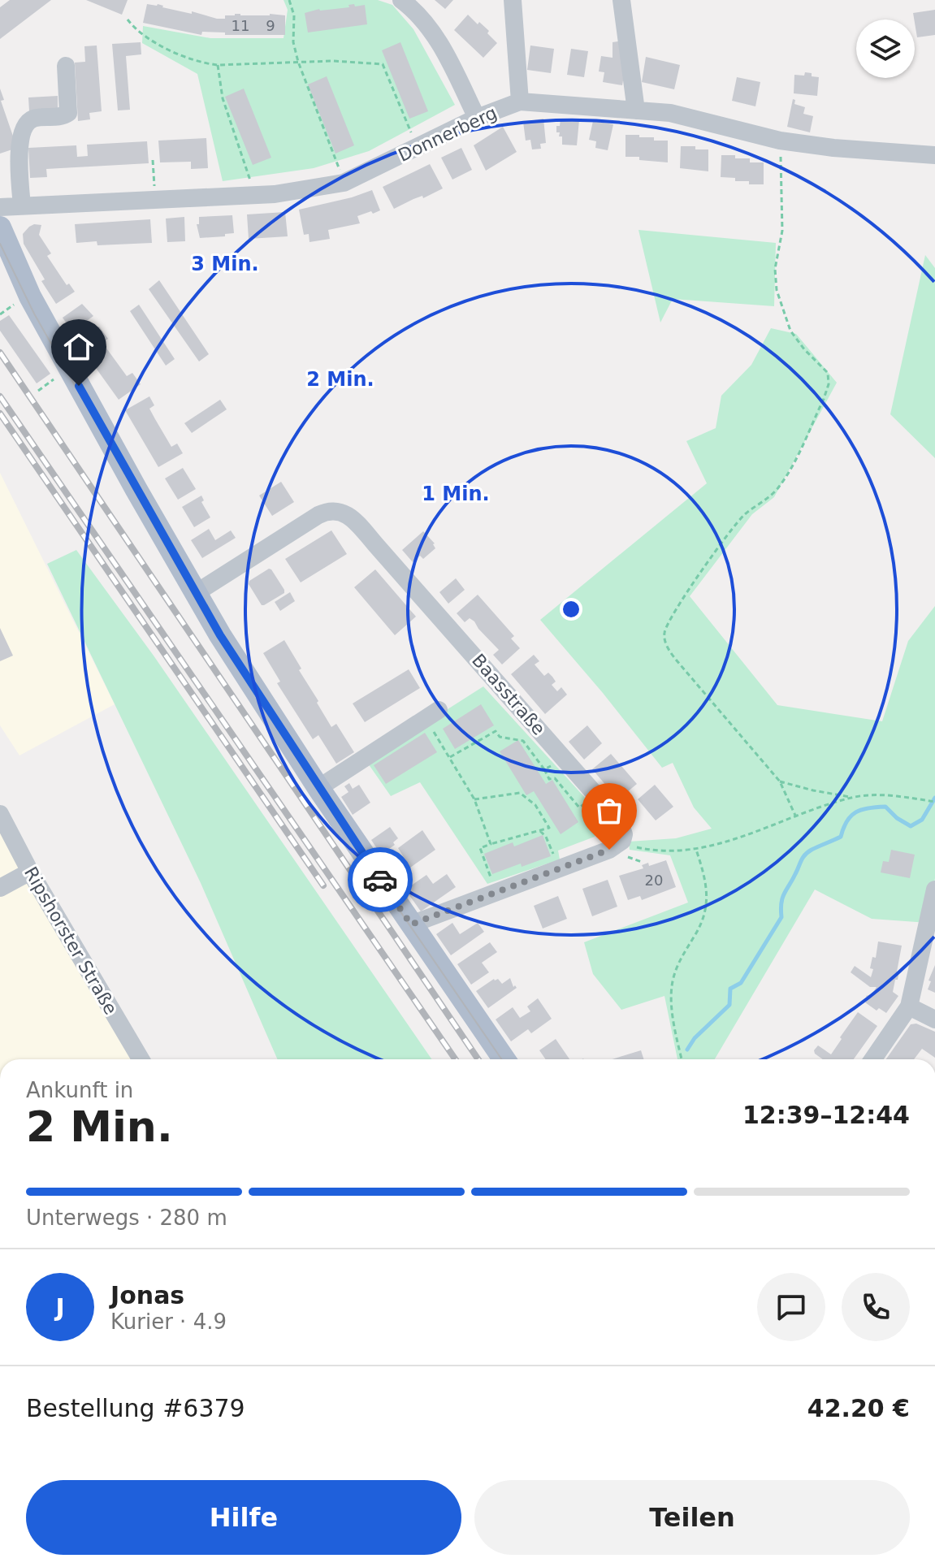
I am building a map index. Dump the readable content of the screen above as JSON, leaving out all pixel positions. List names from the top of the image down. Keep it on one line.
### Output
{"streets":{"street":["Donnerberg","Baasstraße","Ripshorster Straße"]},"house_numbers":["11","9","20"],"page":{"heading":["2 Min.","Ankunft in","12:39–12:44"],"panel":["Jonas","Kurier · 4.9","Bestellung #6379","42.20 €"],"bar":"Unterwegs · 280 m","round":"J","buttons":["Hilfe","Teilen"]},"rings":["3 Min.","2 Min.","1 Min."]}
